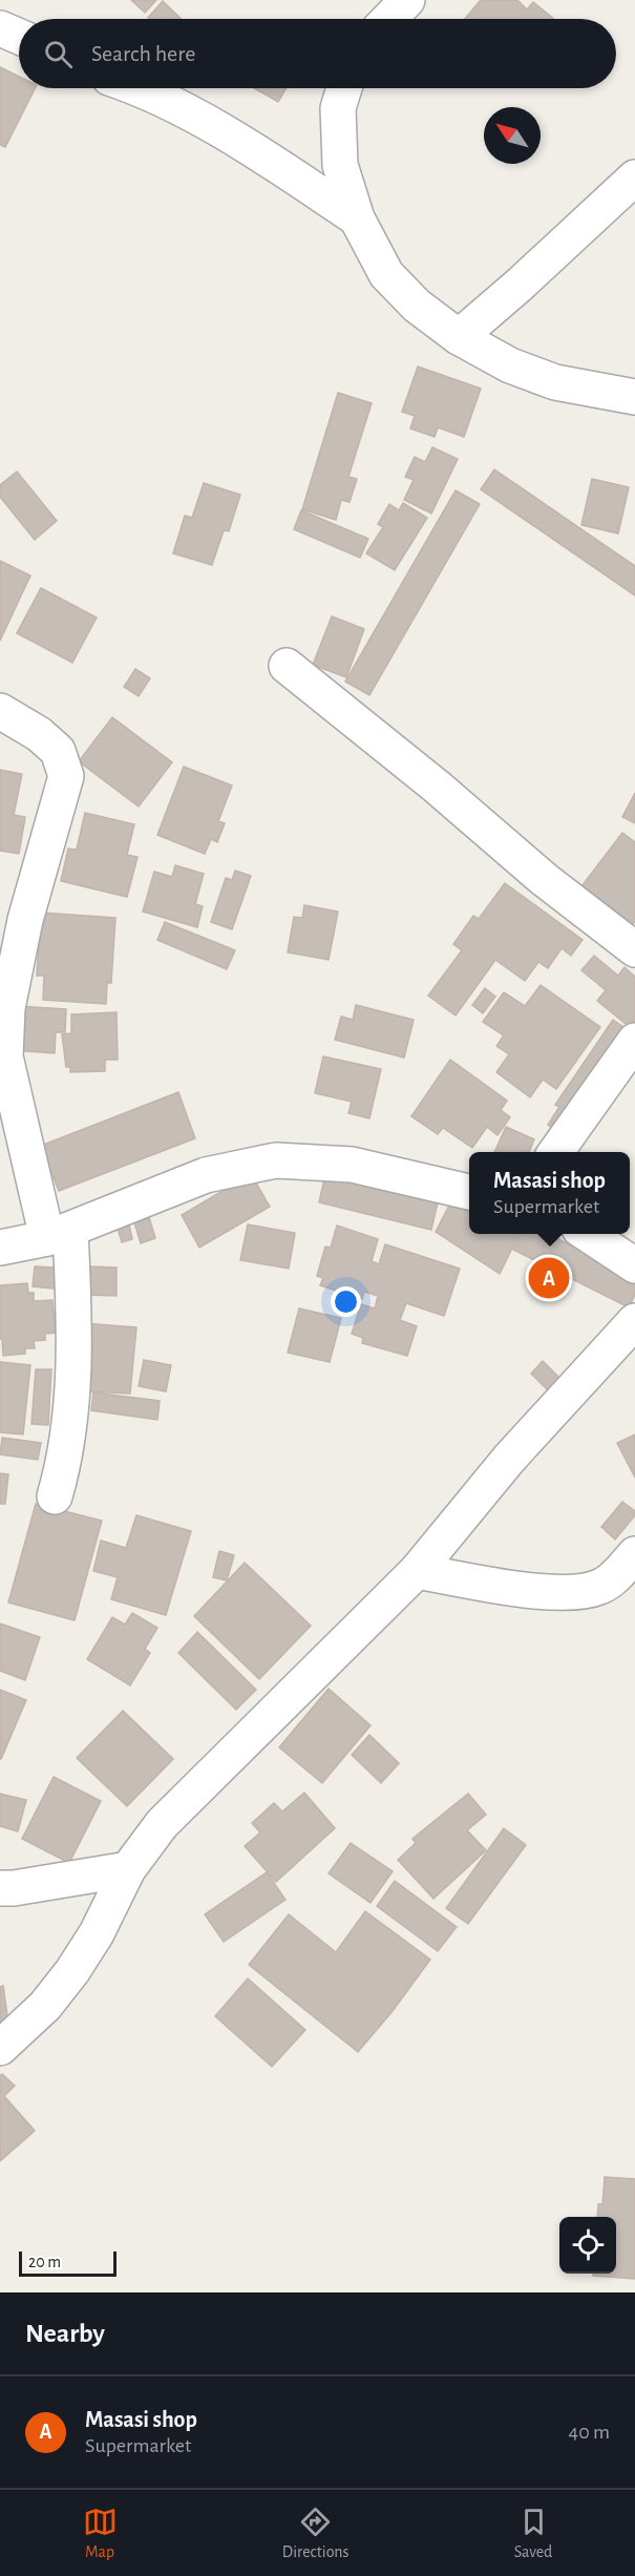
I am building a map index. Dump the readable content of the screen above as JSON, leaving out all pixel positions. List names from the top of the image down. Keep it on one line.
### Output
{"scale_bar":"20 m","north":"top left","page":{"search":"Search here","popup":["Masasi shop","Supermarket"],"pins":"A","scale":"20 m","heading":"Nearby","list":[{"mark":"A","name":"Masasi shop","note":"Supermarket","value":"40 m"}],"nav":["Map","Directions","Saved"]}}
